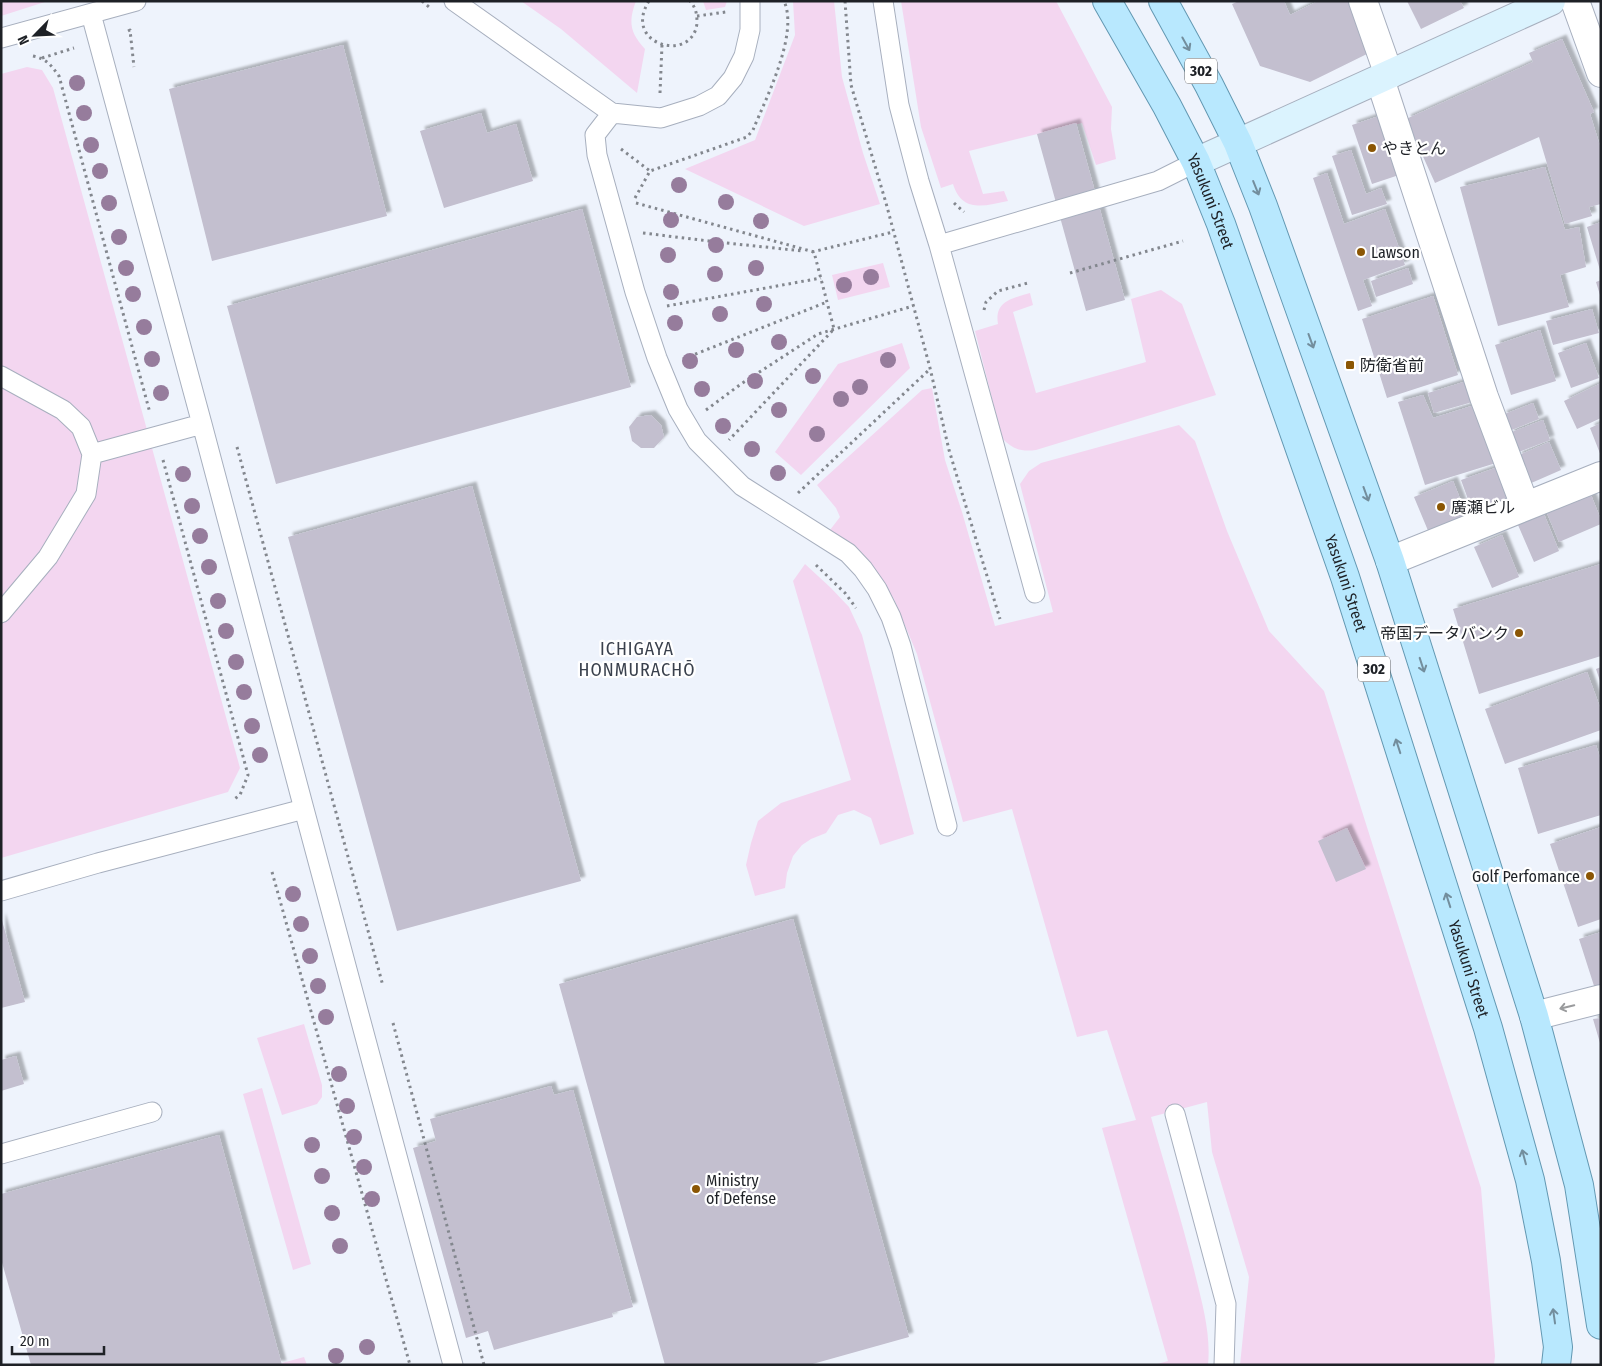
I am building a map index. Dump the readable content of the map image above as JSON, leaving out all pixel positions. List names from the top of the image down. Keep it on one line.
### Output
{"streets":{"main road":["302","Yasukuni Street"]},"districts":["ICHIGAYA HONMURACHŌ"],"places":{"other":["やきとん","Lawson","廣瀬ビル","帝国データバンク","Golf Perfomance","Ministry of Defense"],"transit":["防衛省前"]},"scale_bar":"20 m","north":"bottom left"}
